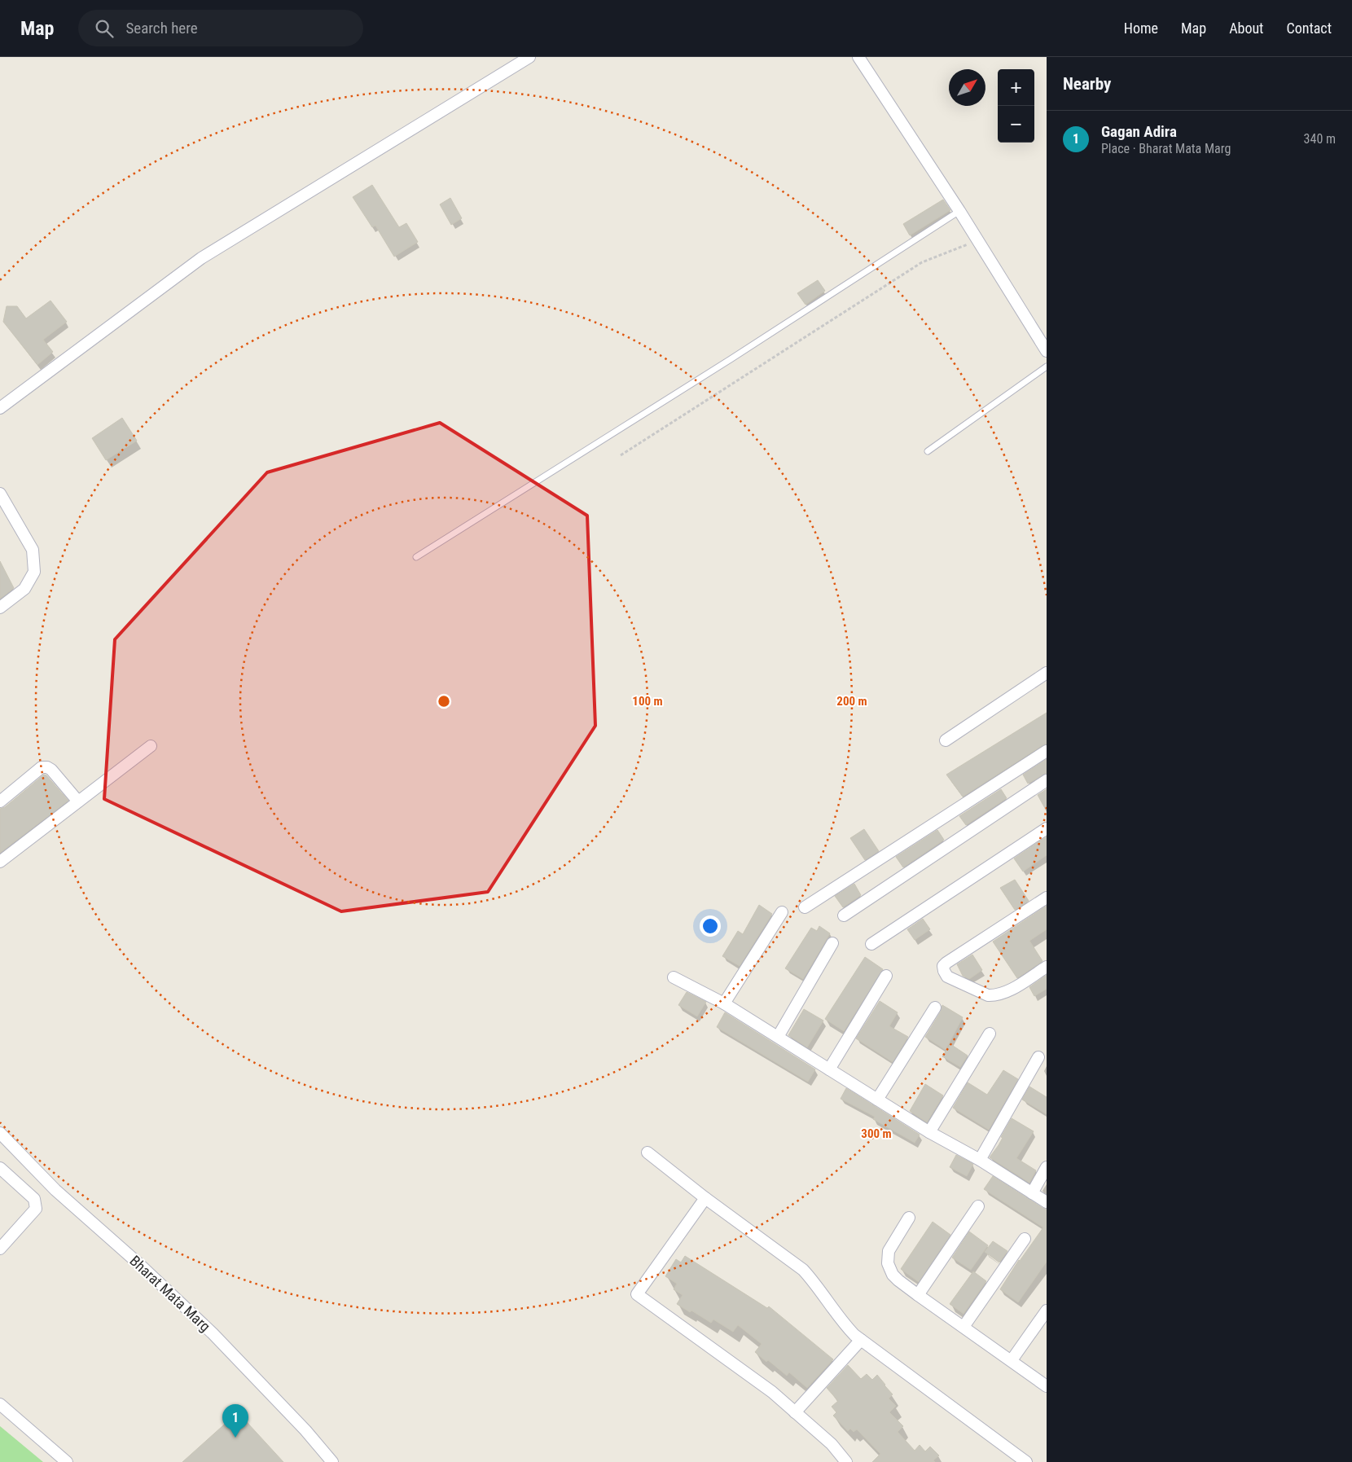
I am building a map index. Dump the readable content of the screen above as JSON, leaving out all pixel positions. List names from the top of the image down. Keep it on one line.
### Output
{"streets":{"street":["Bharat Mata Marg"]},"north":"top right","page":{"header":"Map","search":"Search here","nav":["Home","Map","About","Contact"],"heading":"Nearby","map_buttons":["+","−"],"list":[{"mark":"1","name":"Gagan Adira","note":"Place · Bharat Mata Marg","value":"340 m"}],"pins":"1"},"rings":["100 m","200 m","300 m"]}
